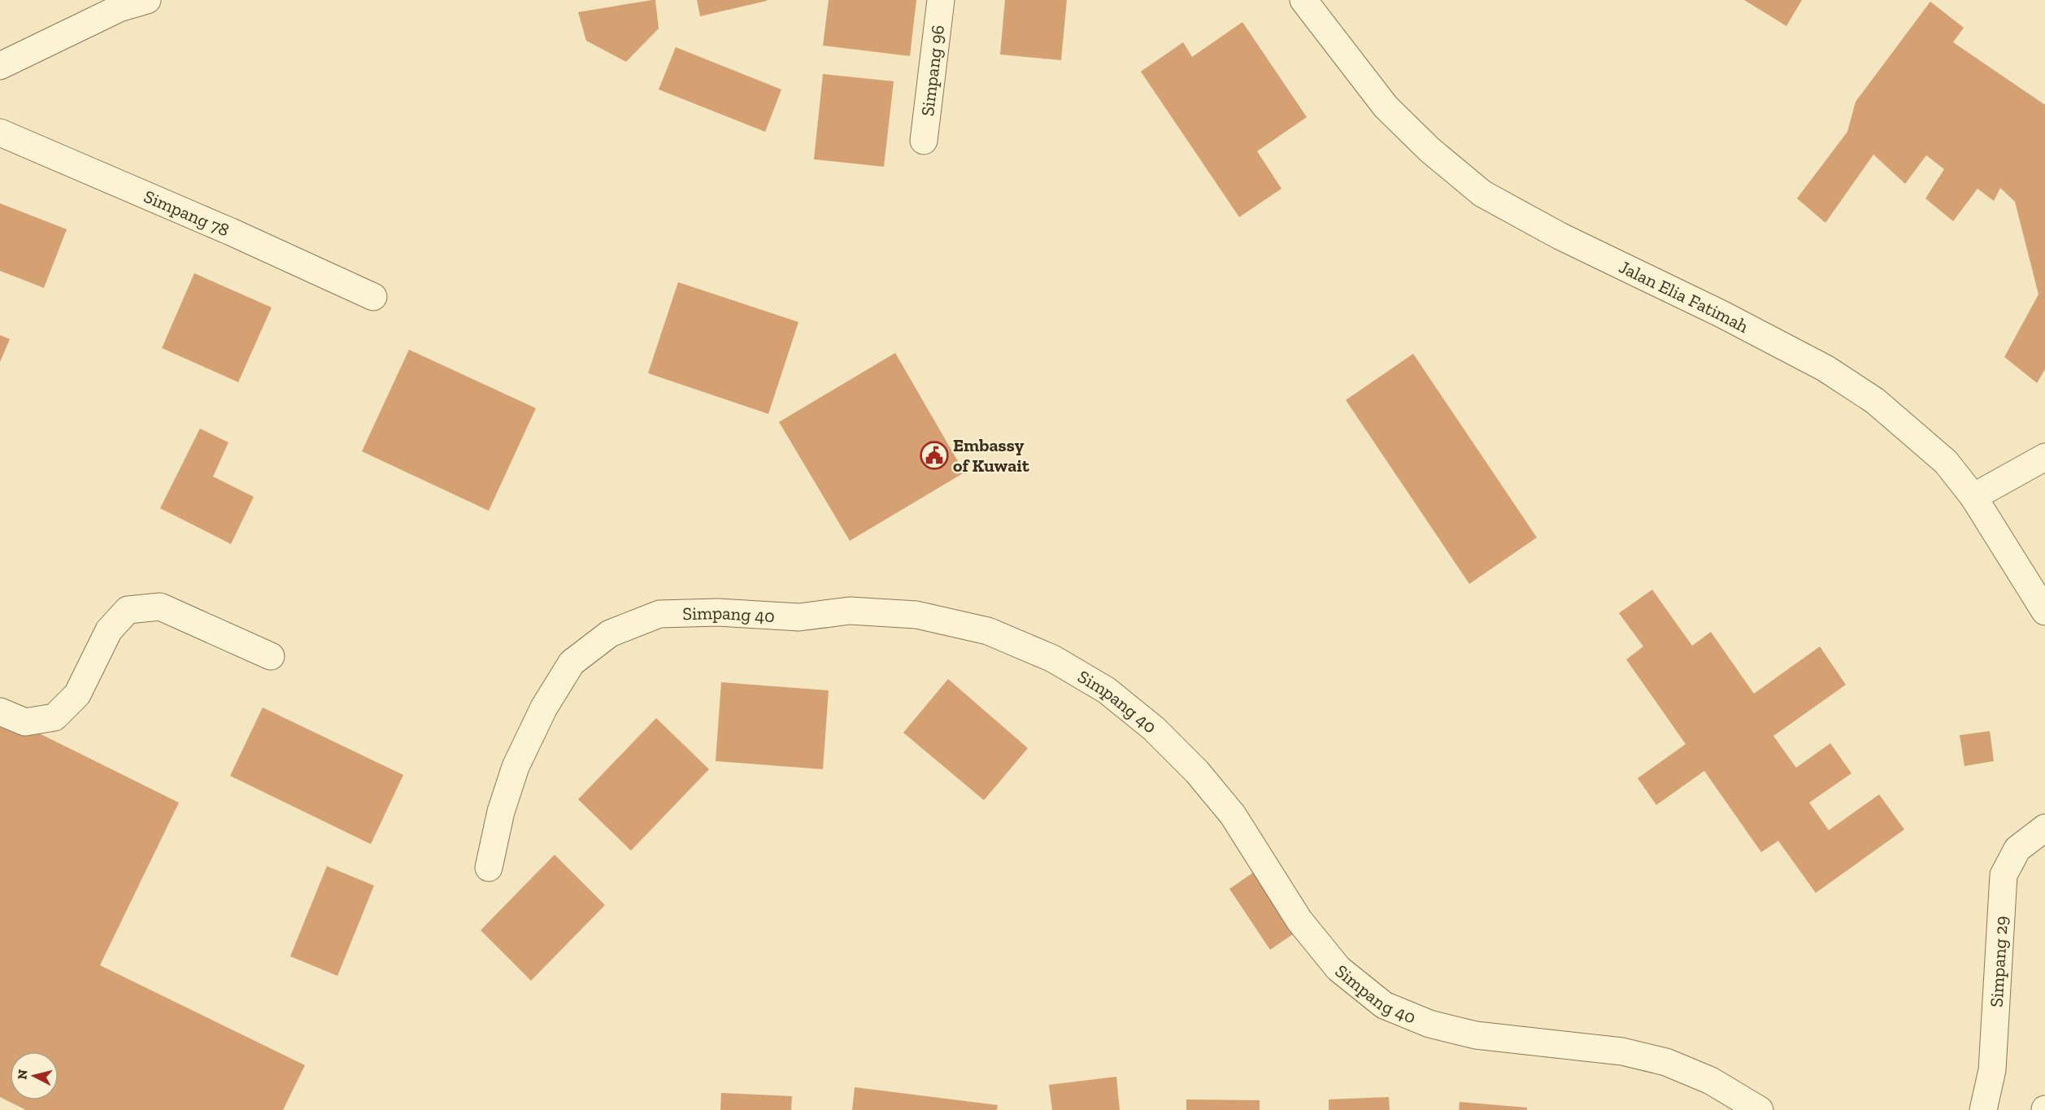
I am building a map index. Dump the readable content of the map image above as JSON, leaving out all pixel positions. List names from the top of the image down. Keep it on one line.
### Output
{"streets":{"street":["Simpang 96","Simpang 78","Jalan Elia Fatimah","Simpang 40","Simpang 29"]},"places":{"public building":["Embassy of Kuwait"]},"north":"left"}
